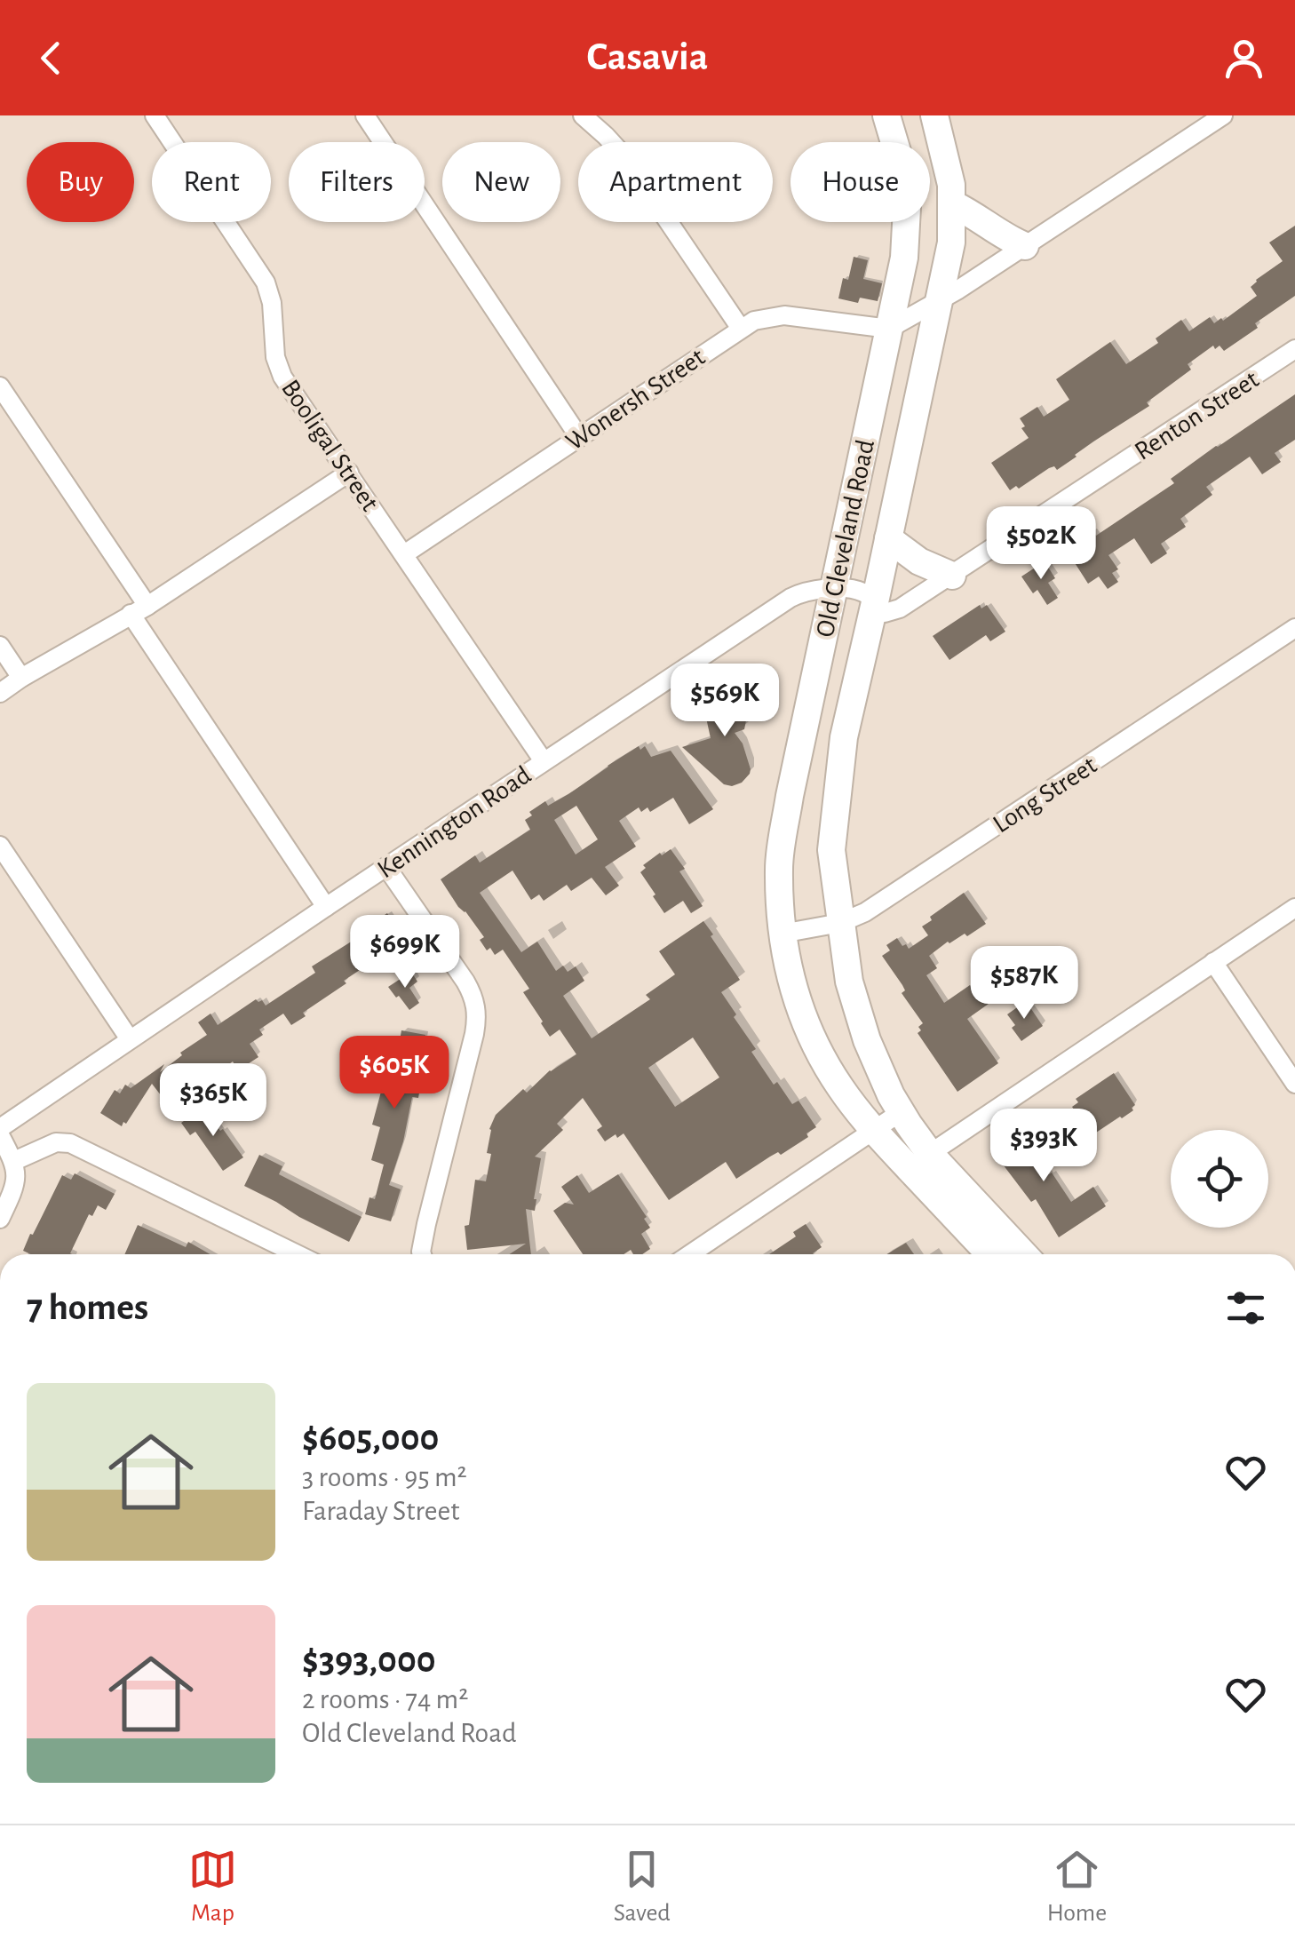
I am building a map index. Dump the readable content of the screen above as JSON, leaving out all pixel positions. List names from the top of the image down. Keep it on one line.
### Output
{"streets":{"highway":["Old Cleveland Road"],"street":["Wonersh Street","Renton Street","Booligal Street","Long Street","Kennington Road"]},"crossings":[["Wonersh Street","Booligal Street"],["Wonersh Street","Old Cleveland Road"],["Renton Street","Old Cleveland Road"],["Renton Street","Kennington Road"],["Booligal Street","Kennington Road"],["Old Cleveland Road","Long Street"],["Old Cleveland Road","Kennington Road"]],"page":{"header":"Casavia","chip":["Buy","Rent","Filters","New","Apartment","House"],"price":["$502K","$569K","$699K","$587K","$605K","$365K","$393K"],"heading":"7 homes","list":[{"name":"$605,000","note":"3 rooms · 95 m² · Faraday Street"},{"name":"$393,000","note":"2 rooms · 74 m² · Old Cleveland Road"}],"tabs":["Map","Saved","Home"]}}
